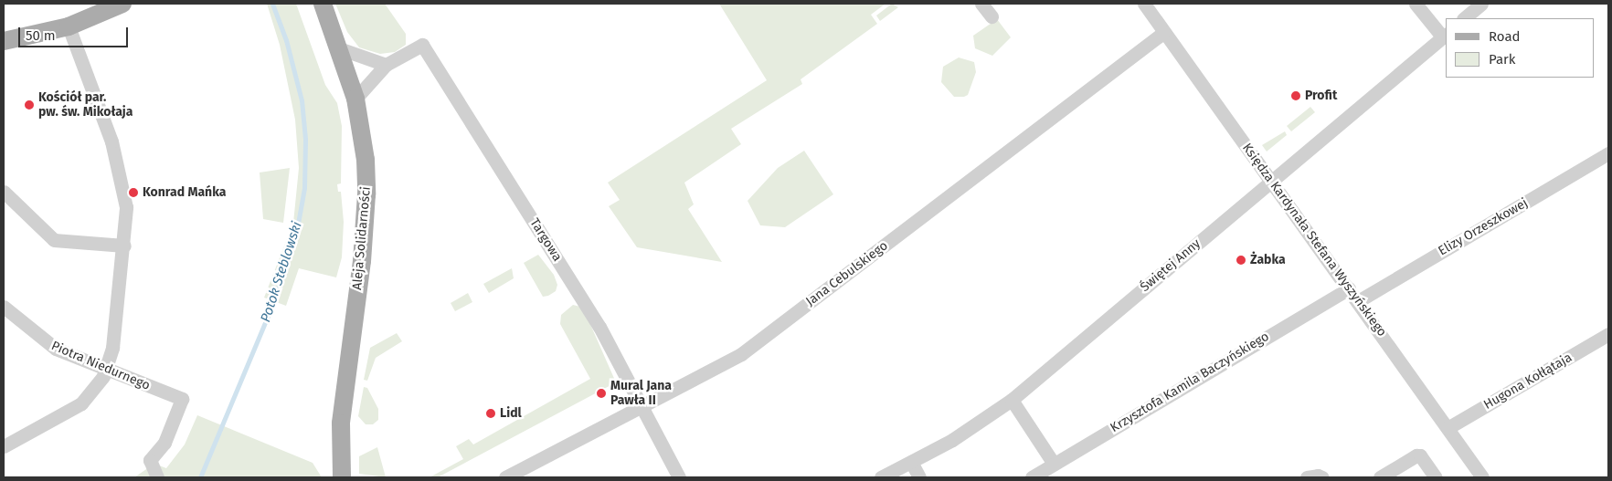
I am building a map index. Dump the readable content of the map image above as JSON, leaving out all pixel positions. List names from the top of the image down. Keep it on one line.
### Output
{"streets":{"main road":["Aleja Solidarności"],"street":["Elizy Orzeszkowej","Targowa","Księdza Kardynała Stefana Wyszyńskiego","Świętej Anny","Jana Cebulskiego","Piotra Niedurnego","Hugona Kołłątaja","Krzysztofa Kamila Baczyńskiego"]},"crossings":[["Elizy Orzeszkowej","Księdza Kardynała Stefana Wyszyńskiego"],["Aleja Solidarności","Targowa"],["Targowa","Jana Cebulskiego"],["Księdza Kardynała Stefana Wyszyńskiego","Świętej Anny"],["Księdza Kardynała Stefana Wyszyńskiego","Jana Cebulskiego"],["Księdza Kardynała Stefana Wyszyńskiego","Hugona Kołłątaja"],["Księdza Kardynała Stefana Wyszyńskiego","Krzysztofa Kamila Baczyńskiego"]],"water":["Potok Steblowski"],"places":["Profit","Kościół par. pw. św. Mikołaja","Konrad Mańka","Żabka","Mural Jana Pawła II","Lidl"],"legend":["Road","Park"],"scale_bar":"50 m"}
